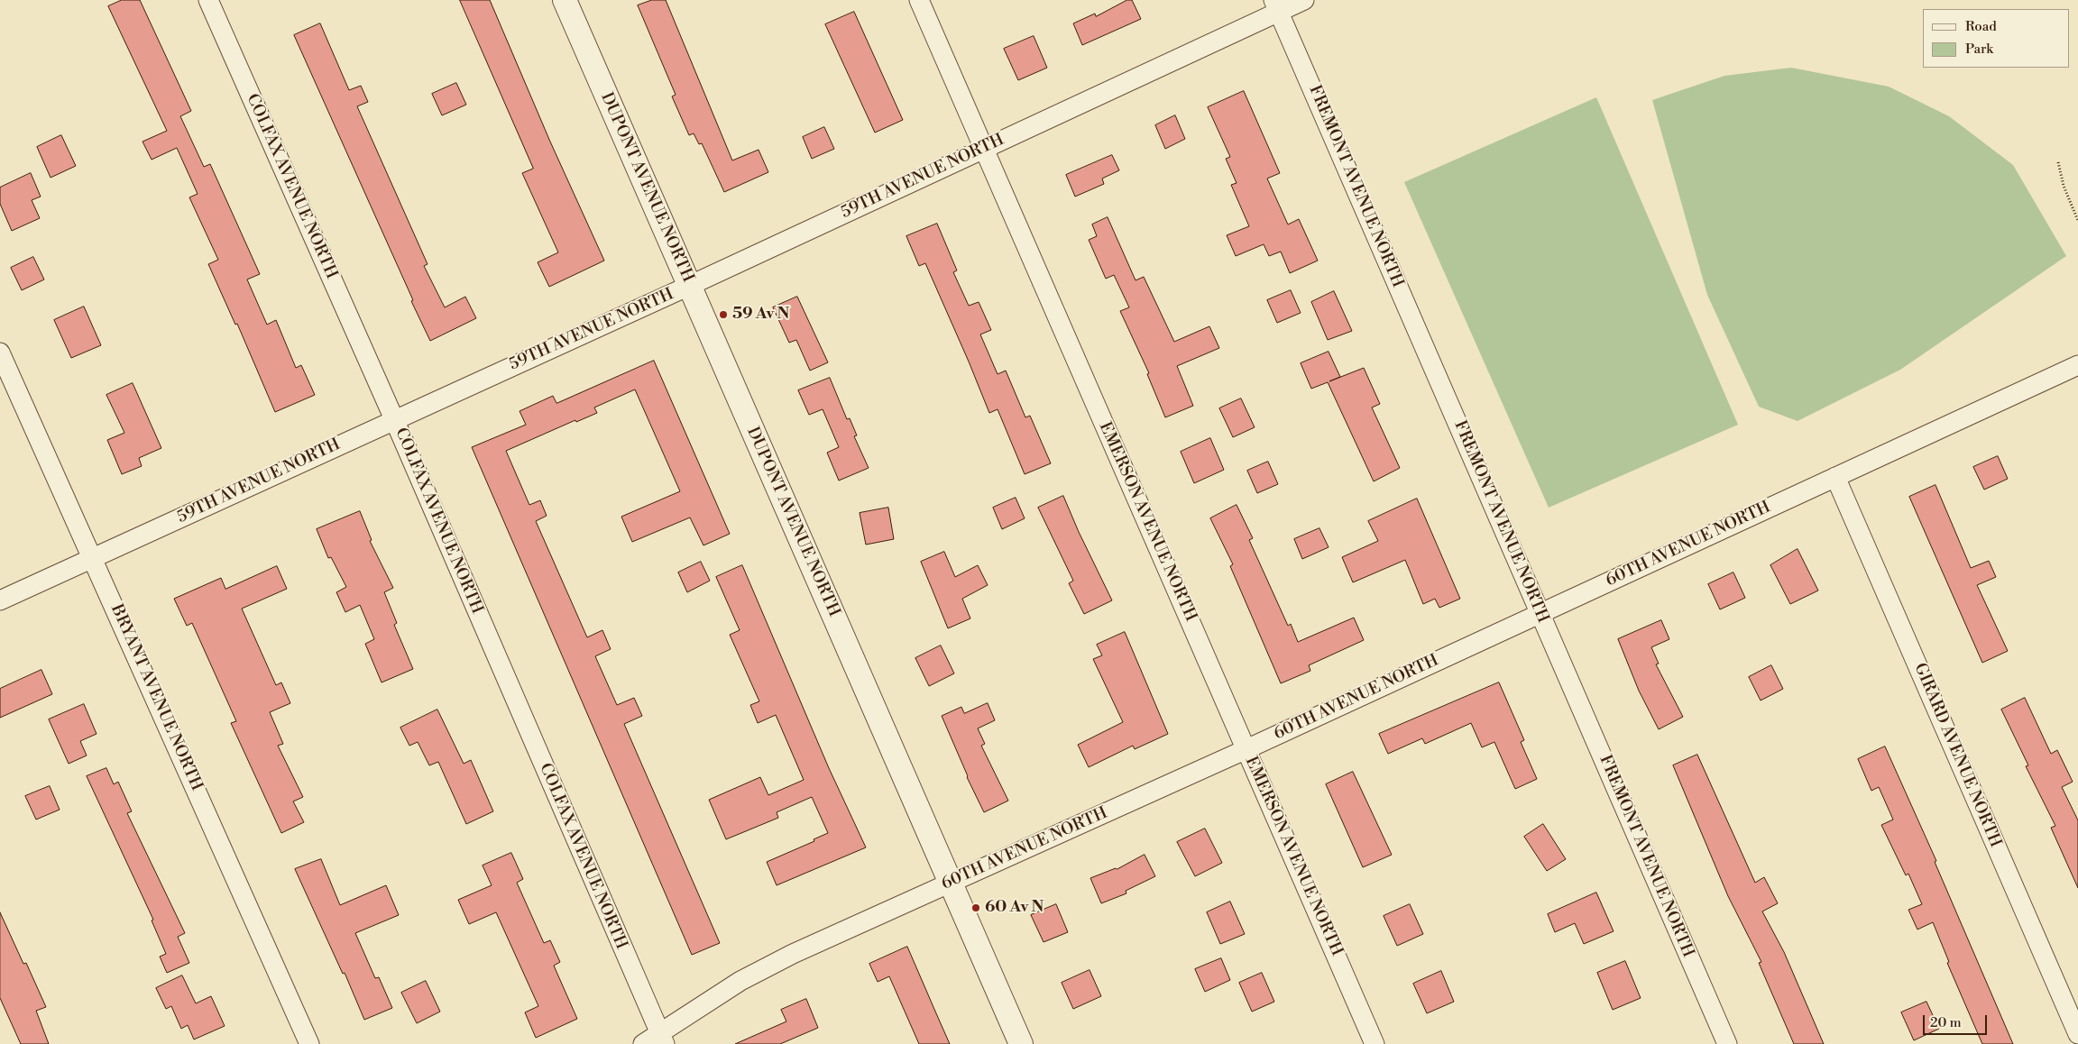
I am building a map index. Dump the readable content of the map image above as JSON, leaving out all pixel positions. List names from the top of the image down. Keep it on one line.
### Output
{"streets":{"street":["59TH AVENUE NORTH","COLFAX AVENUE NORTH","FREMONT AVENUE NORTH","DUPONT AVENUE NORTH","EMERSON AVENUE NORTH","60TH AVENUE NORTH","BRYANT AVENUE NORTH","GIRARD AVENUE NORTH"]},"crossings":[["59TH AVENUE NORTH","COLFAX AVENUE NORTH"],["59TH AVENUE NORTH","FREMONT AVENUE NORTH"],["59TH AVENUE NORTH","DUPONT AVENUE NORTH"],["59TH AVENUE NORTH","EMERSON AVENUE NORTH"],["59TH AVENUE NORTH","BRYANT AVENUE NORTH"],["COLFAX AVENUE NORTH","60TH AVENUE NORTH"],["FREMONT AVENUE NORTH","60TH AVENUE NORTH"],["DUPONT AVENUE NORTH","60TH AVENUE NORTH"],["EMERSON AVENUE NORTH","60TH AVENUE NORTH"],["60TH AVENUE NORTH","GIRARD AVENUE NORTH"]],"places":["59 Av N","60 Av N"],"legend":["Road","Park"],"scale_bar":"20 m"}
